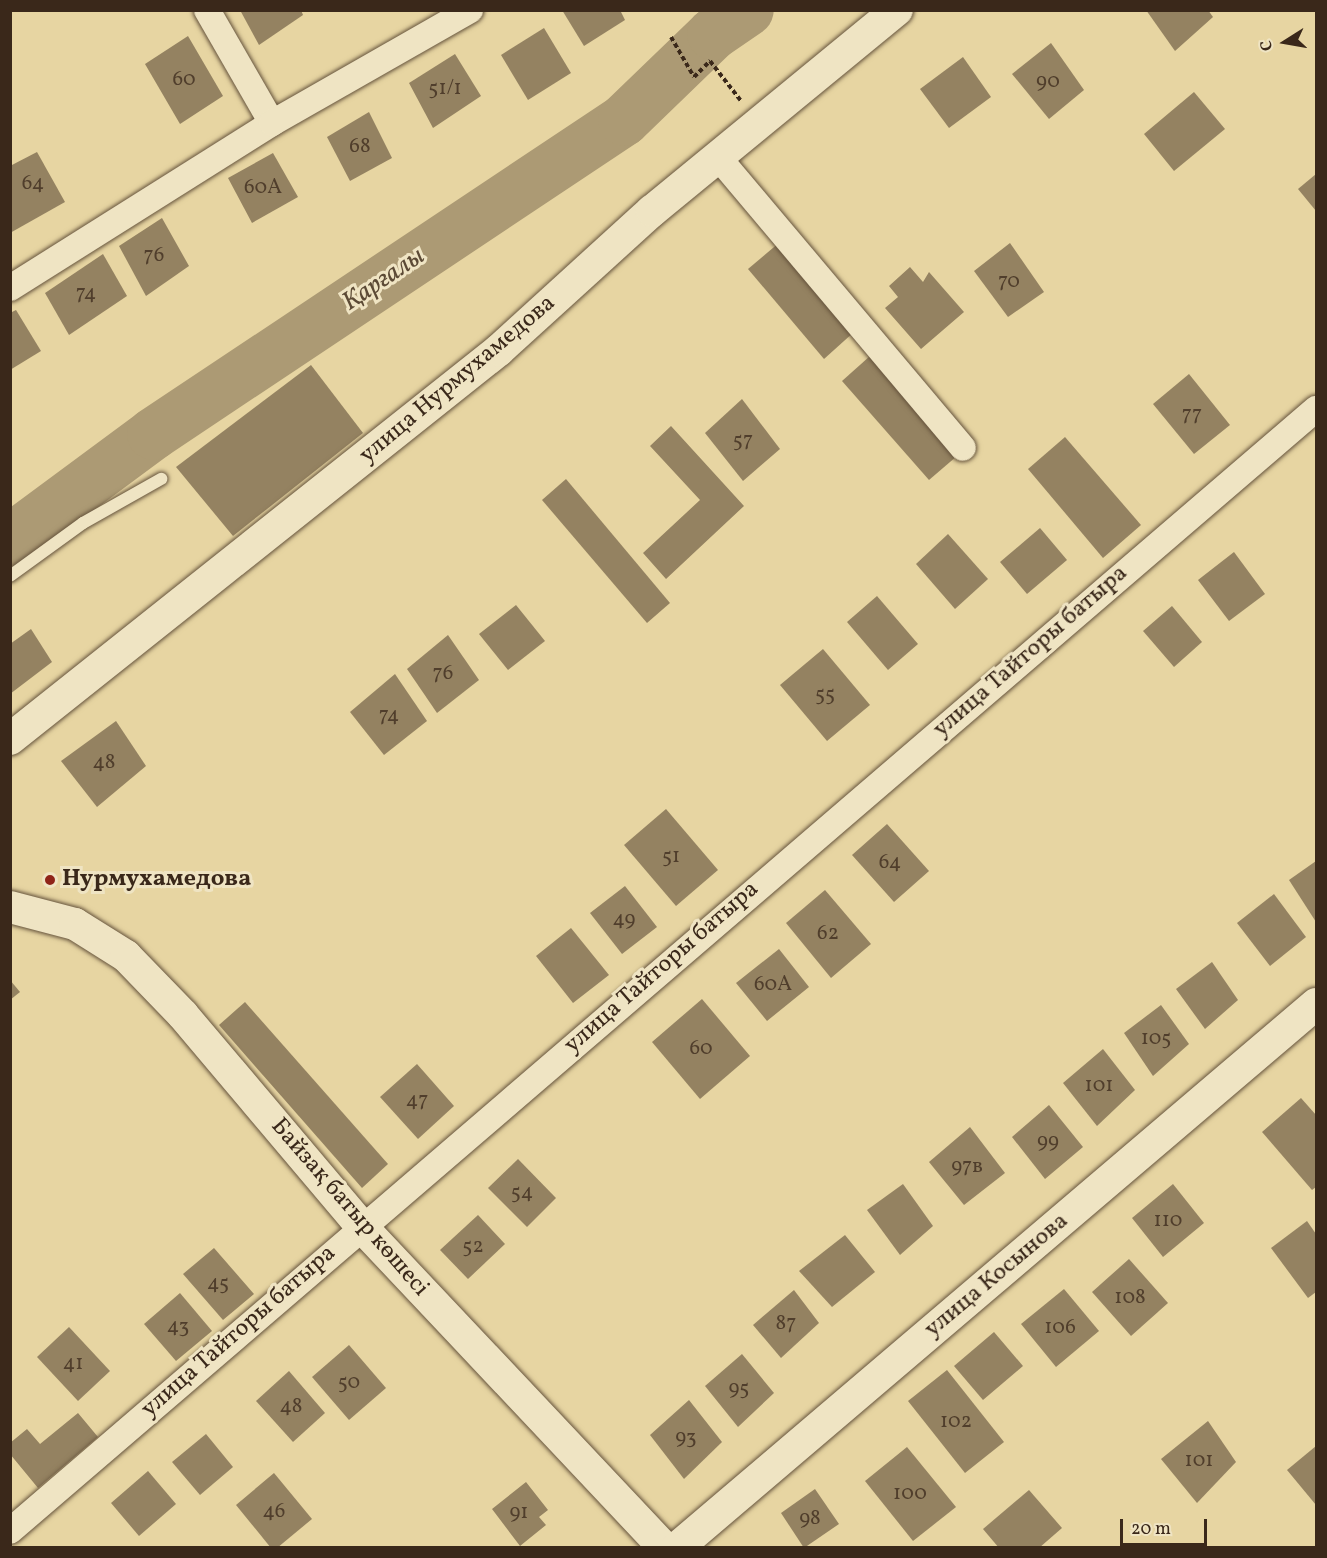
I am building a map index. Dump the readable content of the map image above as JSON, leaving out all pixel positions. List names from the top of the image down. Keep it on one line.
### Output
{"streets":{"street":["улица Нурмухамедова","улица Тайторы батыра","Байзақ батыр көшесі","улица Косынова"]},"crossings":[["улица Тайторы батыра","Байзақ батыр көшесі"]],"water":["Қарғалы"],"places":["Нурмухамедова"],"house_numbers":["60","90","51/1","68","64","60А","76","70","74","77","57","76","55","74","48","51","64","49","62","60А","105","60","101","47","99","97в","54","110","52","45","108","87","43","106","41","50","95","48","102","93","101","100","46","91","98"],"scale_bar":"20 m","north":"left"}
